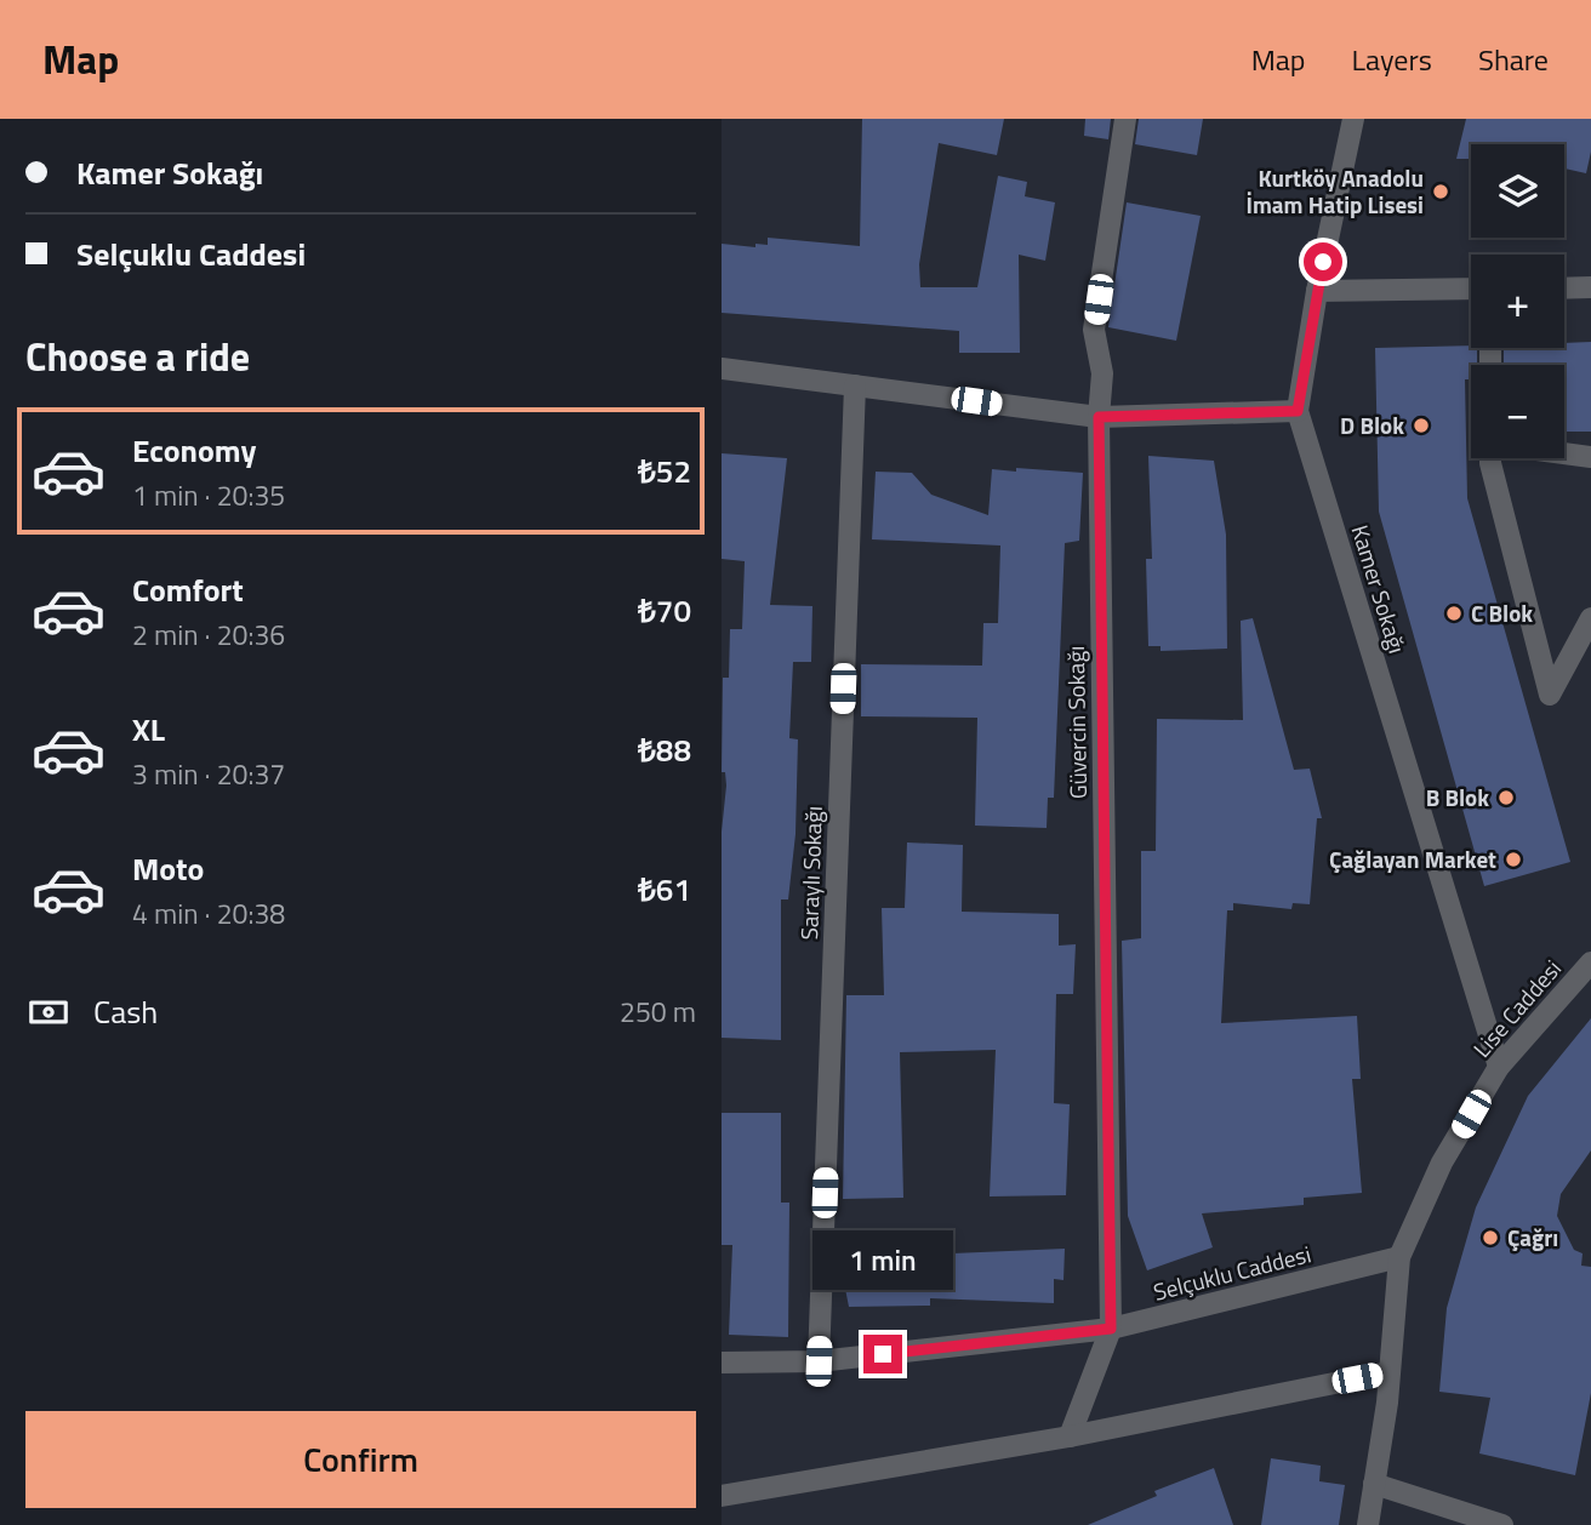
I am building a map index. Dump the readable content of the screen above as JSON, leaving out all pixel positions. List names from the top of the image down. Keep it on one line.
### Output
{"streets":{"street":["Kamer Sokağı","Güvercin Sokağı","Saraylı Sokağı","Lise Caddesi","Selçuklu Caddesi"]},"crossings":[["Kamer Sokağı","Lise Caddesi"],["Güvercin Sokağı","Selçuklu Caddesi"],["Saraylı Sokağı","Selçuklu Caddesi"],["Lise Caddesi","Selçuklu Caddesi"]],"places":["Kurtköy Anadolu İmam Hatip Lisesi","D Blok","C Blok","B Blok","Çağlayan Market","Çağrı"],"page":{"header":"Map","nav":["Map","Layers","Share"],"banner":["Kamer Sokağı","Selçuklu Caddesi"],"map_buttons":["+","−"],"heading":"Choose a ride","list":[{"name":"Economy","note":"1 min · 20:35","value":"₺52"},{"name":"Comfort","note":"2 min · 20:36","value":"₺70"},{"name":"XL","note":"3 min · 20:37","value":"₺88"},{"name":"Moto","note":"4 min · 20:38","value":"₺61"}],"pay":["Cash","250 m"],"bubble":"1 min","buttons":"Confirm"}}
